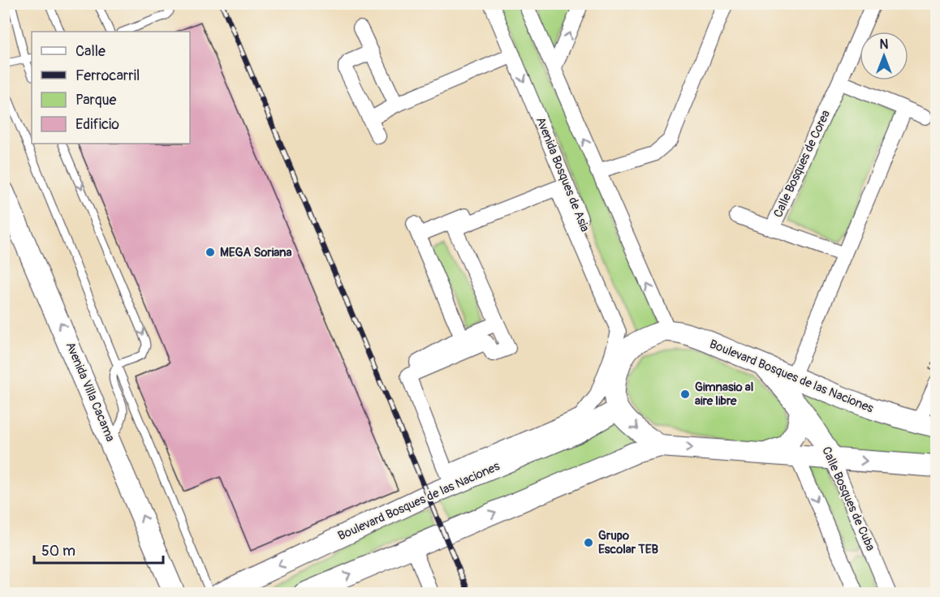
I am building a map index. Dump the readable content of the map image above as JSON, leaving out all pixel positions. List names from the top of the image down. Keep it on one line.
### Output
{"streets":{"street":["Calle Bosques de Corea","Avenida Bosques de Asia","Boulevard Bosques de las Naciones","Avenida Villa Cacama","Calle Bosques de Cuba"]},"crossings":[["Avenida Bosques de Asia","Boulevard Bosques de las Naciones"],["Avenida Bosques de Asia","Calle Bosques de Cuba"],["Boulevard Bosques de las Naciones","Calle Bosques de Cuba"]],"one_way":["Avenida Villa Cacama"],"places":["MEGA Soriana","Gimnasio al aire libre","Grupo Escolar TEB"],"legend":["Calle","Ferrocarril","Parque","Edificio"],"scale_bar":"50 m","north":"top"}
